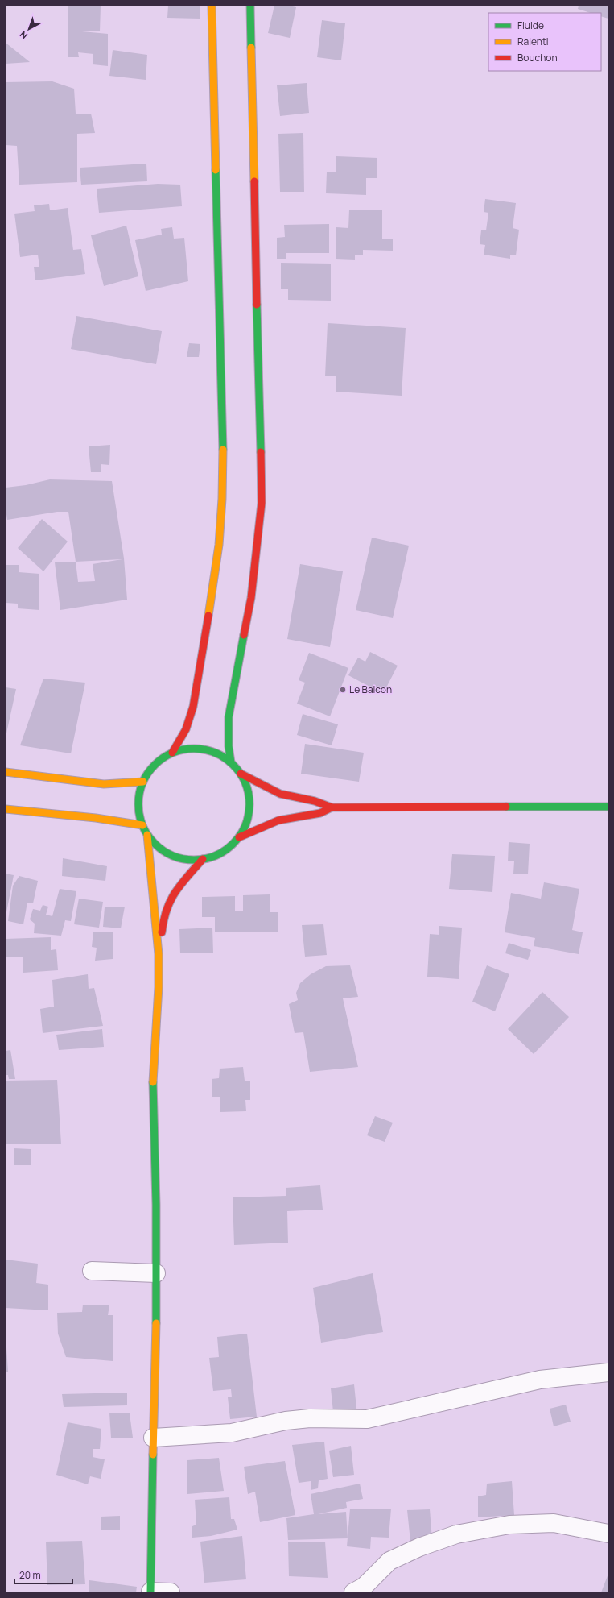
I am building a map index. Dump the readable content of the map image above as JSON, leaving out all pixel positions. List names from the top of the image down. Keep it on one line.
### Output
{"places":["Le Balcon"],"legend":["Fluide","Ralenti","Bouchon"],"scale_bar":"20 m","north":"bottom left"}
